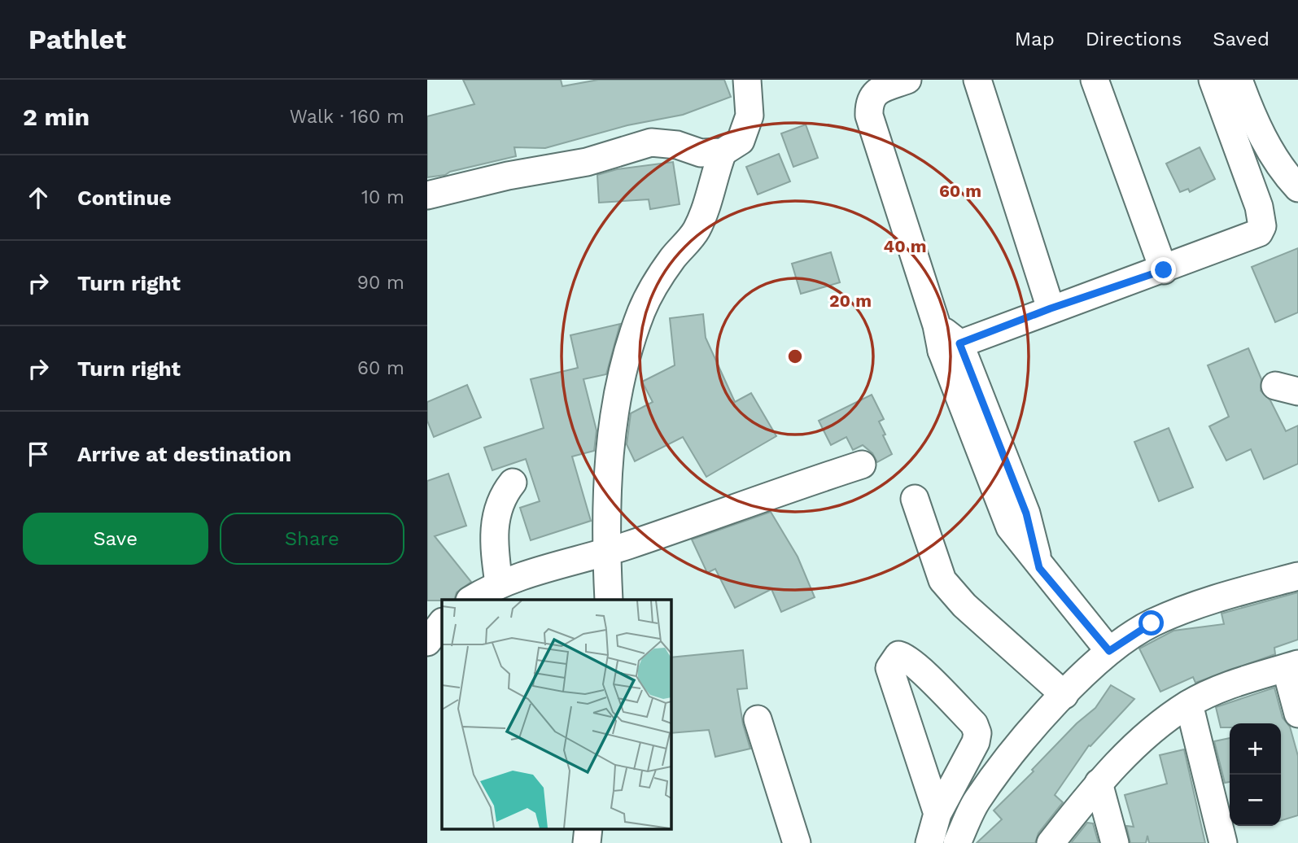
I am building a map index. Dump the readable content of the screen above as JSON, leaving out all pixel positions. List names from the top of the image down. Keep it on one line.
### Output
{"page":{"header":"Pathlet","nav":["Map","Directions","Saved"],"heading":["2 min","Walk · 160 m"],"list":[["Continue","10 m"],["Turn right","90 m"],["Turn right","60 m"],"Arrive at destination"],"buttons":["Save","Share"],"map_buttons":["+","−"]},"rings":["60 m","40 m","20 m"]}
